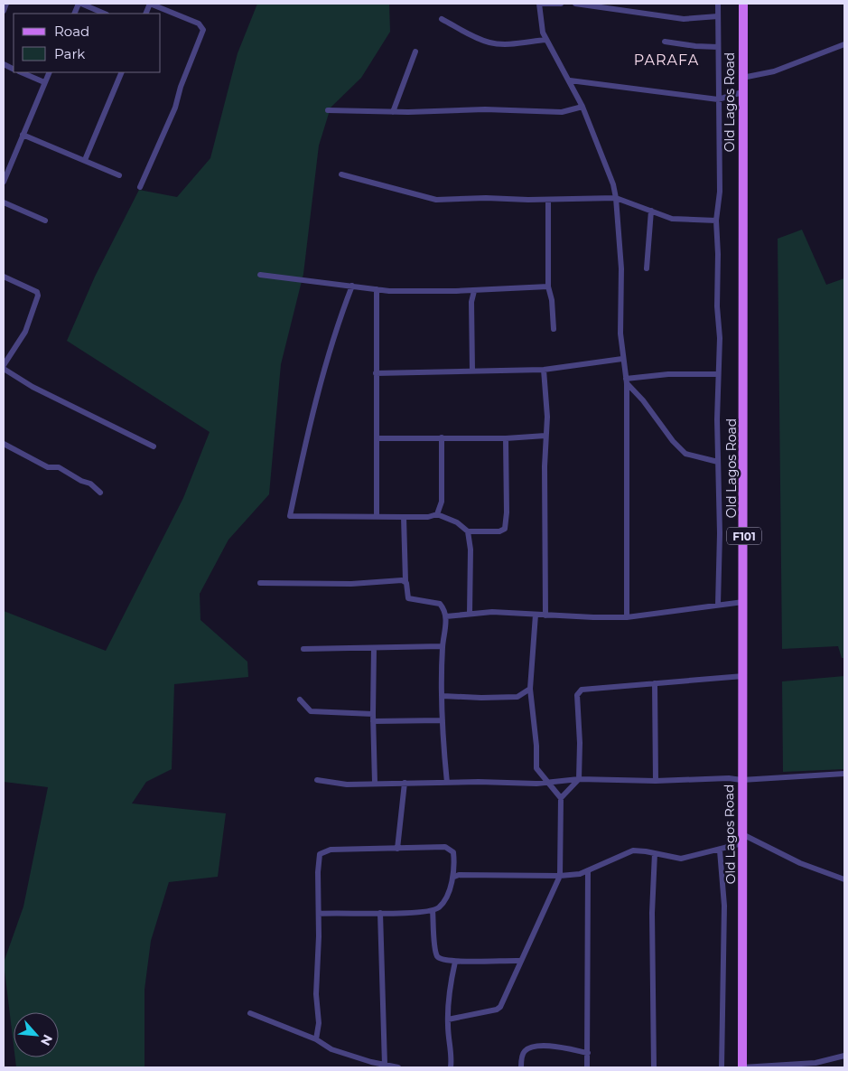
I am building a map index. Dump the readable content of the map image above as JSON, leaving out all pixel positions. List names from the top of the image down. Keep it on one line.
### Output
{"streets":{"main road":["Old Lagos Road","F101"]},"districts":["PARAFA"],"legend":["Road","Park"],"north":"bottom right"}
